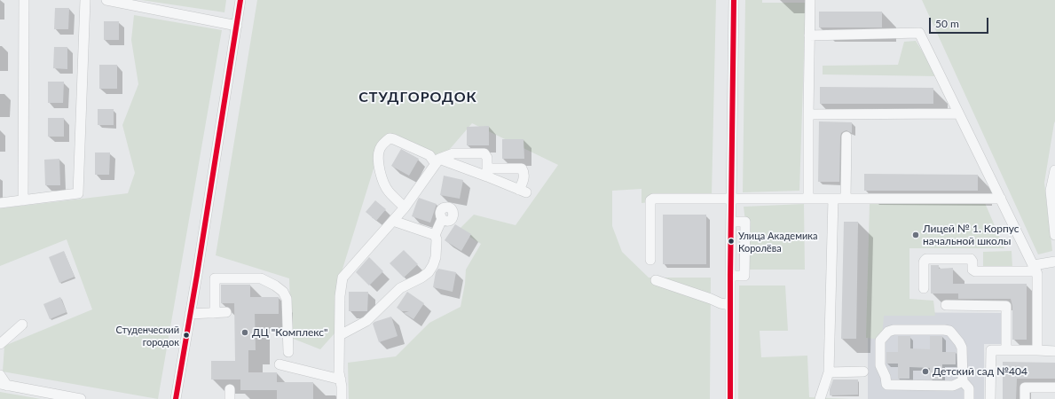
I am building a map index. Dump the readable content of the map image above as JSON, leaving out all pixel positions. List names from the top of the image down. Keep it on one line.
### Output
{"districts":["СТУДГОРОДОК"],"places":["Лицей № 1. Корпус начальной школы","Улица Академика Королёва","ДЦ \"Комплекс\"","Студенческий городок","Детский сад №404"],"scale_bar":"50 m"}
